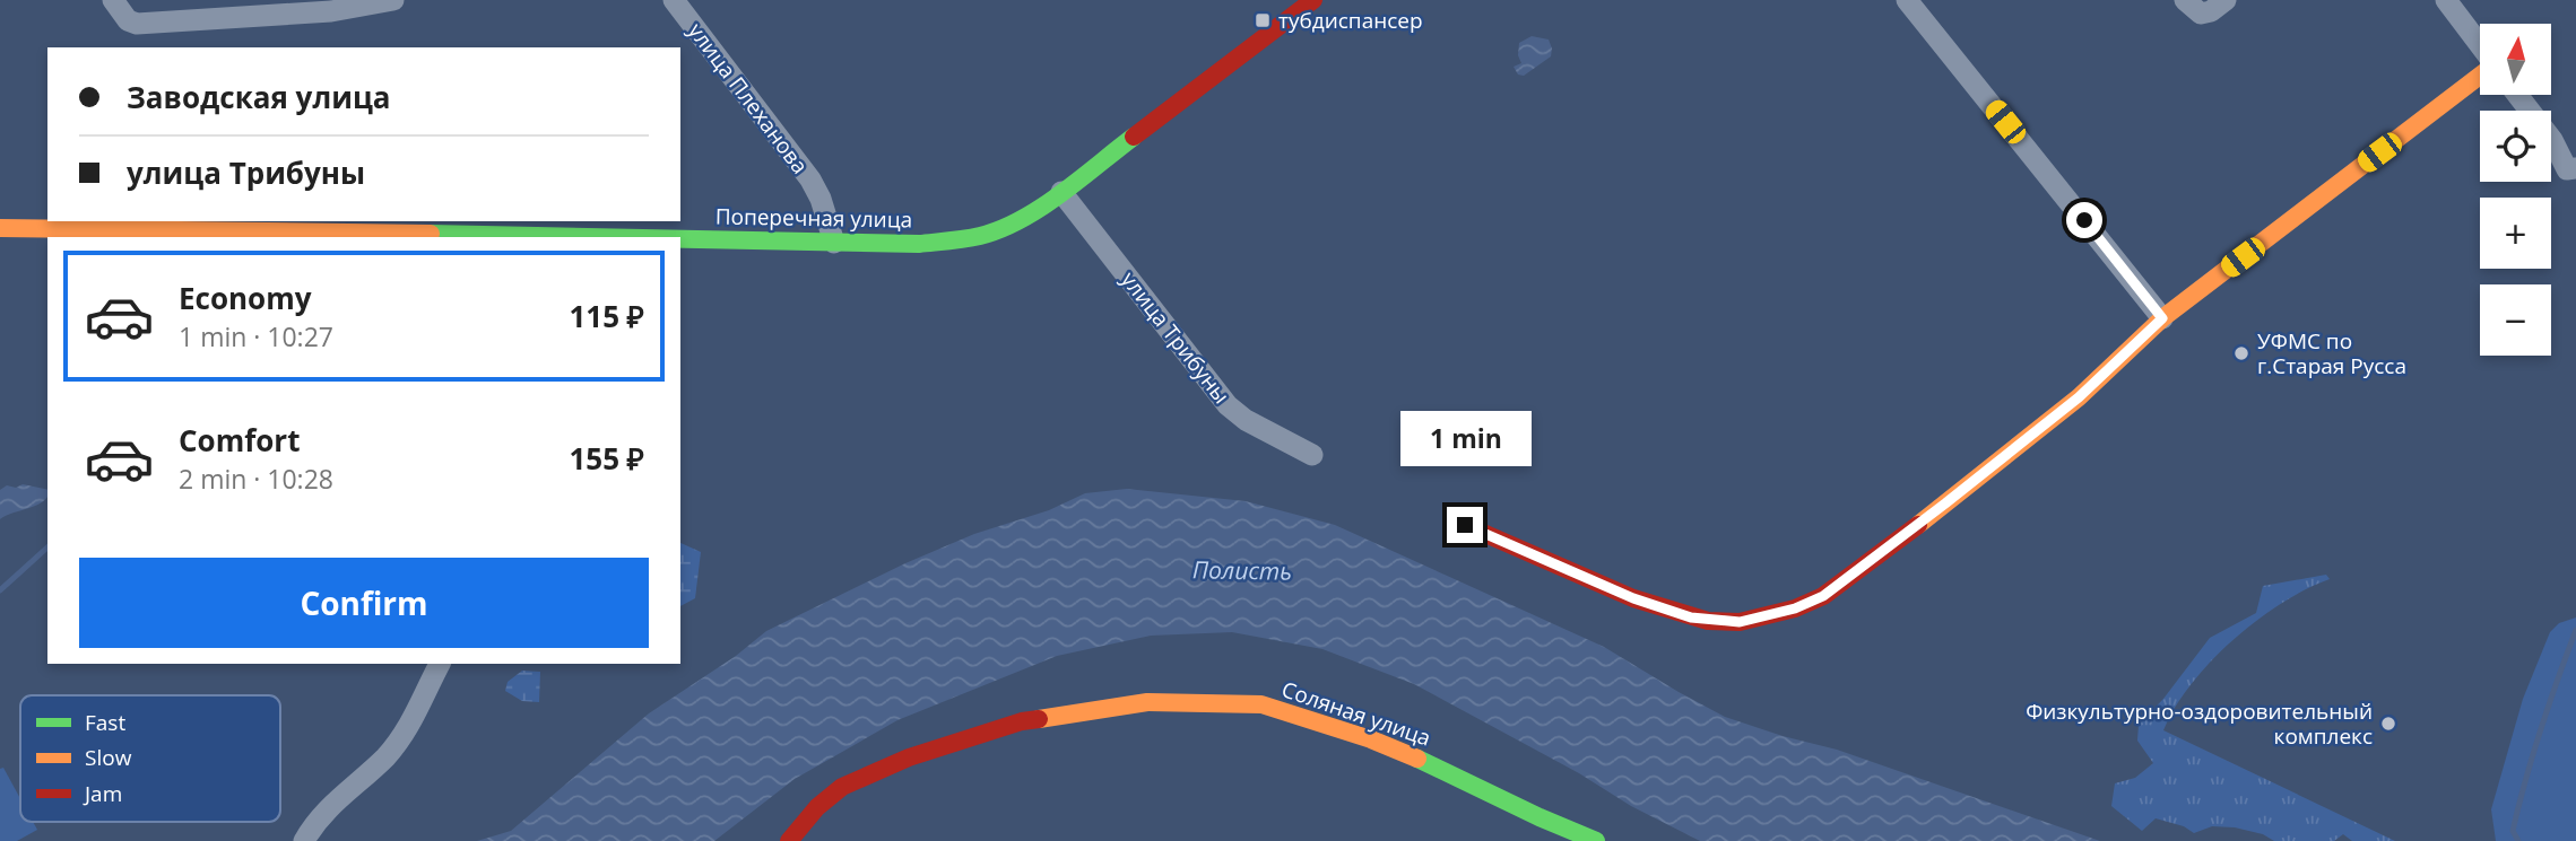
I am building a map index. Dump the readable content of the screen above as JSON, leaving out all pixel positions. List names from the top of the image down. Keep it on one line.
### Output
{"streets":{"street":["улица Плеханова","Поперечная улица","улица Трибуны","Соляная улица"]},"crossings":[["улица Плеханова","Поперечная улица"],["Поперечная улица","улица Трибуны"]],"water":["Полисть"],"places":{"transit":["тубдиспансер"],"other":["УФМС по г.Старая Русса","Физкультурно-оздоровительный комплекс"]},"legend":["Fast","Slow","Jam"],"north":"top","page":{"map_buttons":["+","−"],"banner":["Заводская улица","улица Трибуны"],"list":[{"name":"Economy","note":"1 min · 10:27","value":"115 ₽"},{"name":"Comfort","note":"2 min · 10:28","value":"155 ₽"}],"bubble":"1 min","buttons":"Confirm"}}
